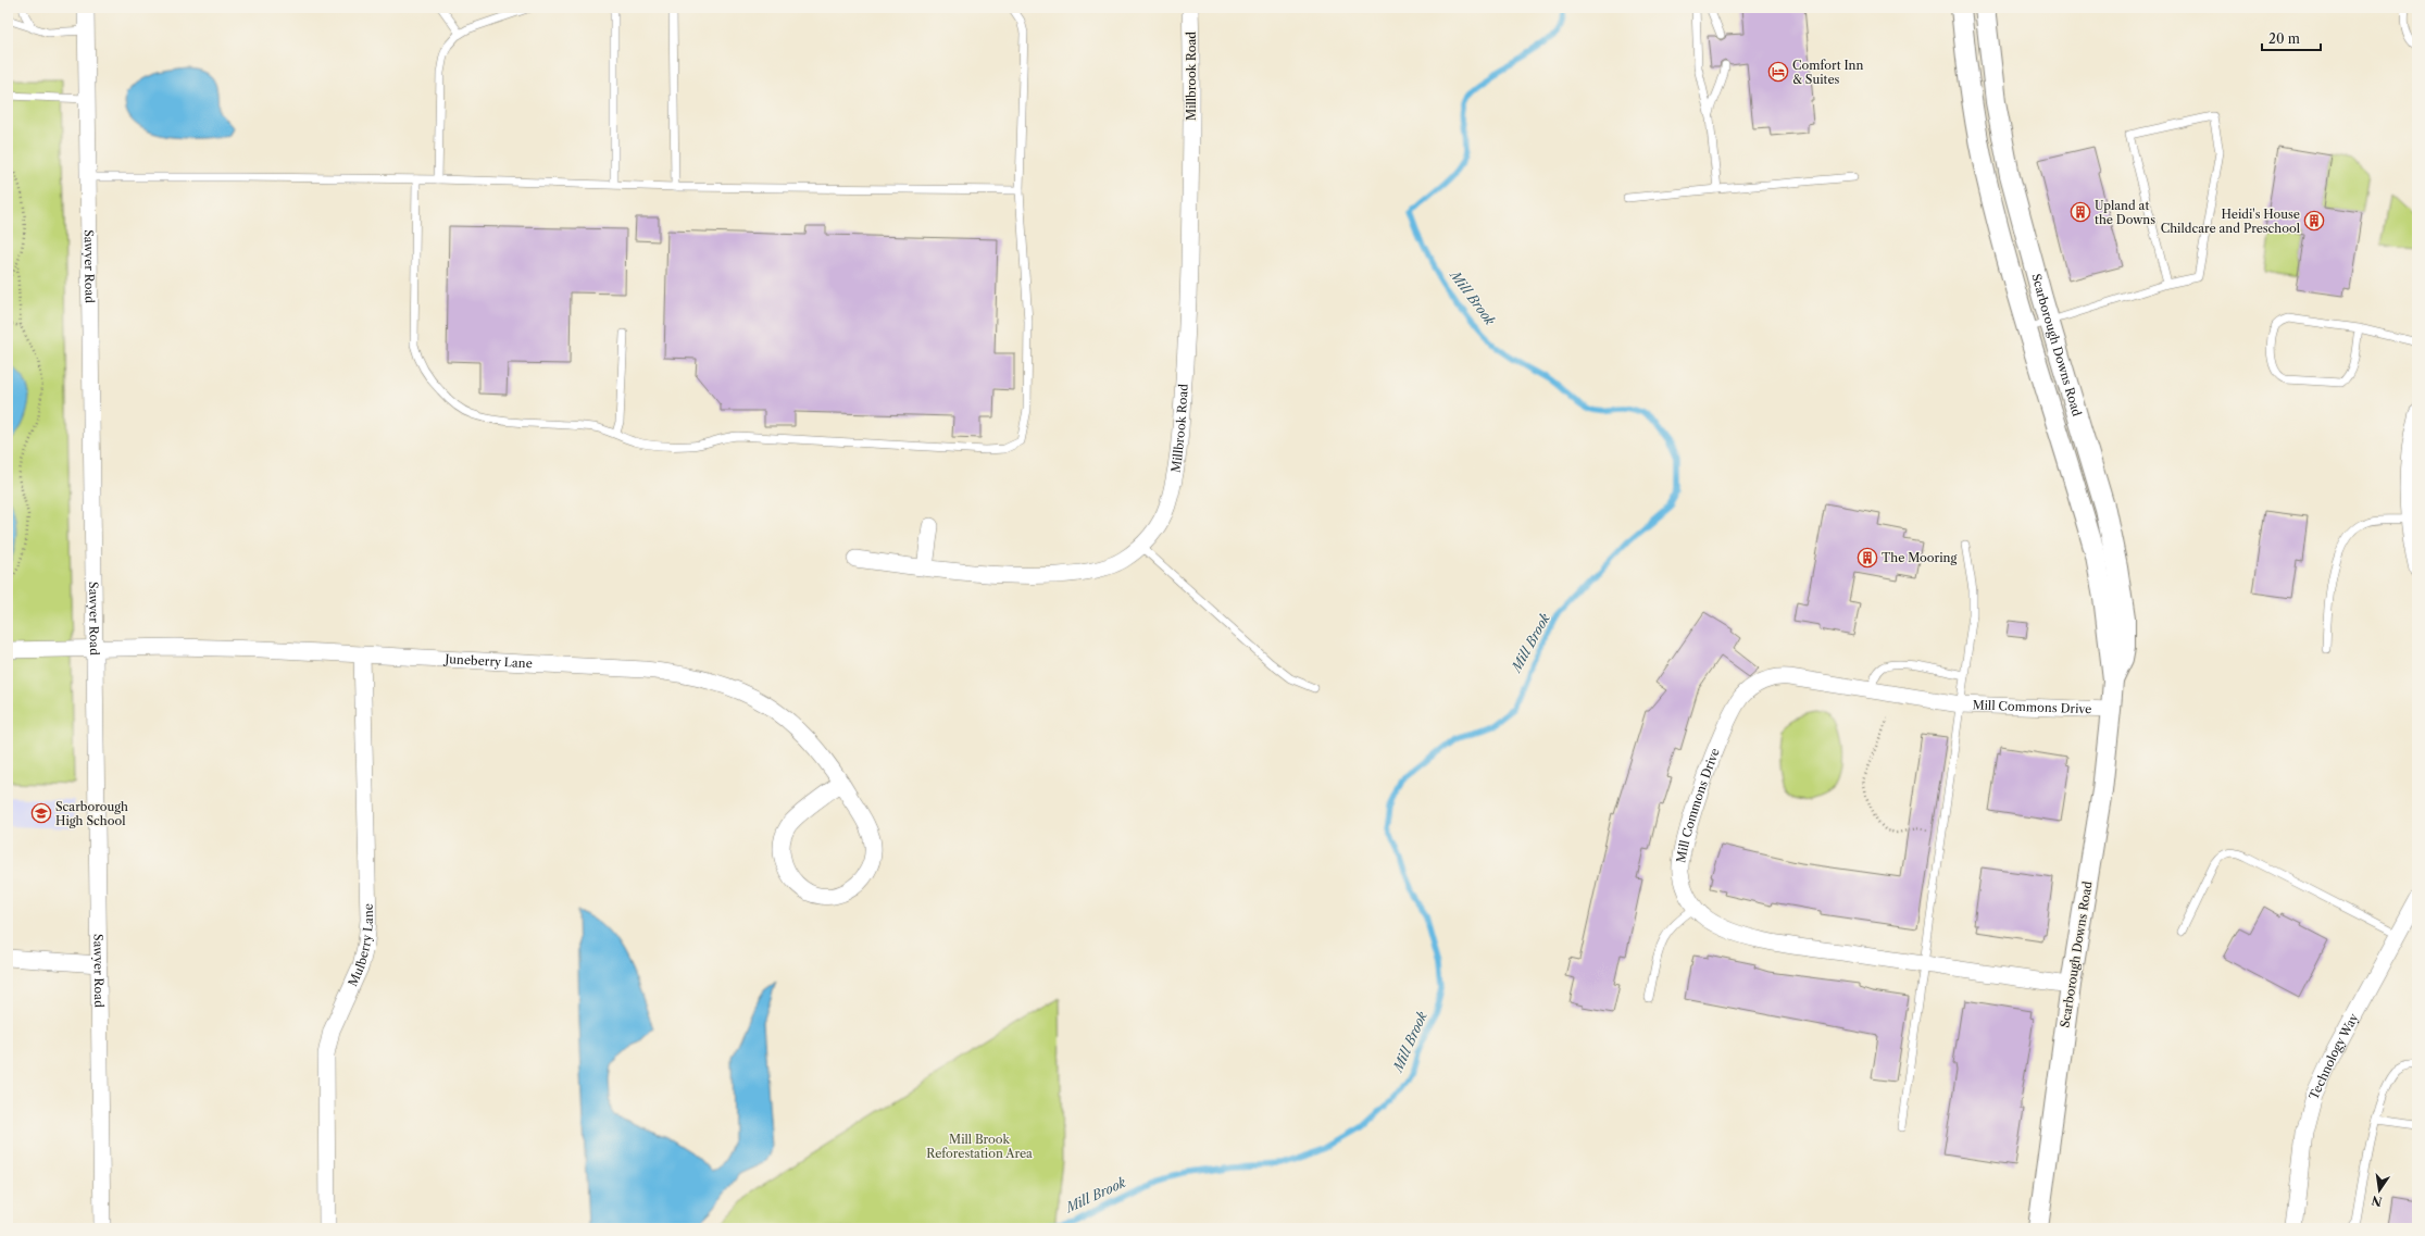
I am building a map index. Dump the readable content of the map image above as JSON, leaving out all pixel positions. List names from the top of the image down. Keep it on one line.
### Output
{"streets":{"street":["Millbrook Road","Sawyer Road","Scarborough Downs Road","Juneberry Lane","Mill Commons Drive","Mulberry Lane","Technology Way"]},"crossings":[["Sawyer Road","Juneberry Lane"],["Scarborough Downs Road","Mill Commons Drive"],["Juneberry Lane","Mulberry Lane"]],"water":["Mill Brook"],"parks":["Mill Brook Reforestation Area"],"places":{"hotel":["Comfort Inn & Suites"],"building":["Upland at the Downs","Heidi's House Childcare and Preschool","The Mooring"],"school or university":["Scarborough High School"]},"scale_bar":"20 m","north":"bottom"}
